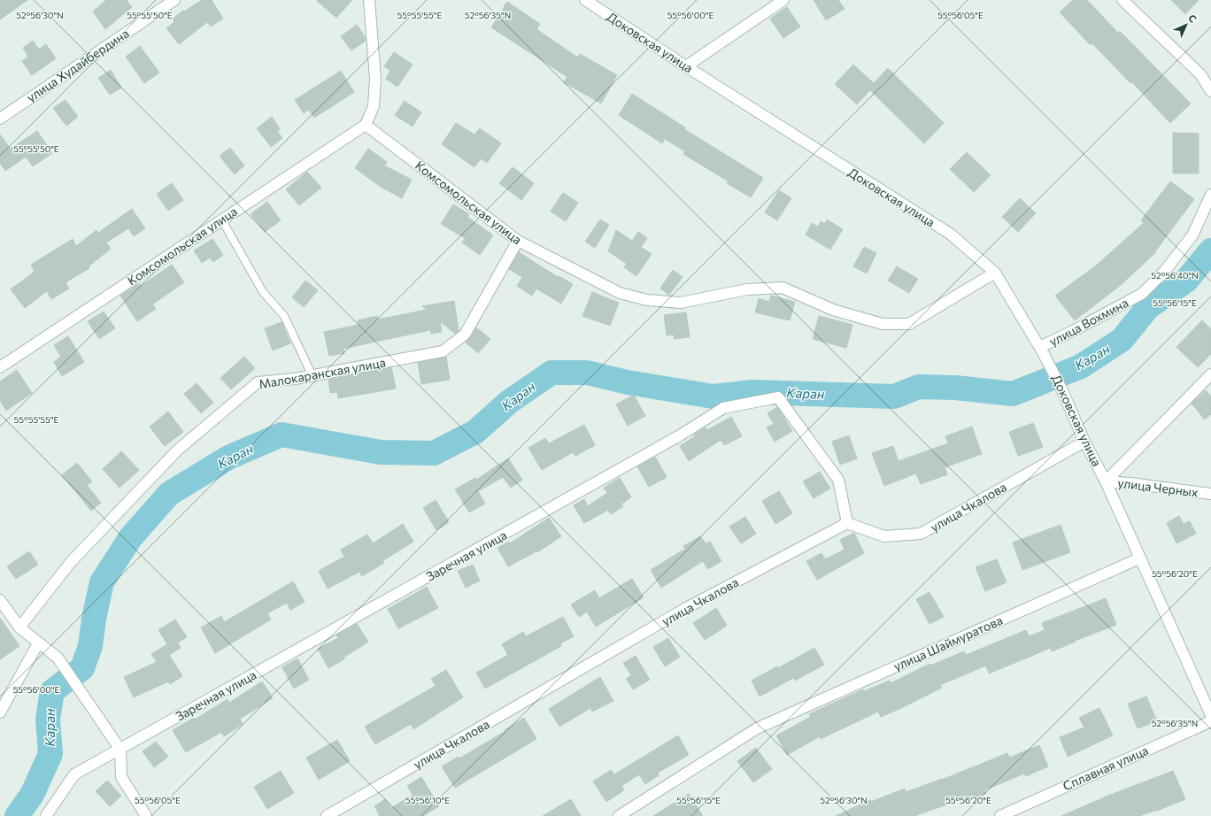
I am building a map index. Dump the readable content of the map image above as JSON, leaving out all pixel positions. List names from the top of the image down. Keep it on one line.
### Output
{"streets":{"street":["Доковская улица","улица Худайбердина","Комсомольская улица","улица Вохмина","Малокаранская улица","улица Черных","улица Чкалова","Заречная улица","улица Шаймуратова","Сплавная улица"]},"crossings":[["Доковская улица","Комсомольская улица"],["Доковская улица","улица Вохмина"],["Доковская улица","улица Черных"],["Доковская улица","улица Чкалова"],["Доковская улица","улица Шаймуратова"],["Комсомольская улица","Малокаранская улица"],["улица Чкалова","Заречная улица"]],"water":["Каран"],"north":"top right","coordinates":["52°56'30\"N","55°55'50\"E","55°55'55\"E","52°56'35\"N","55°56'00\"E","55°56'05\"E","52°56'40\"N","55°56'15\"E","55°56'20\"E","55°56'10\"E"]}
